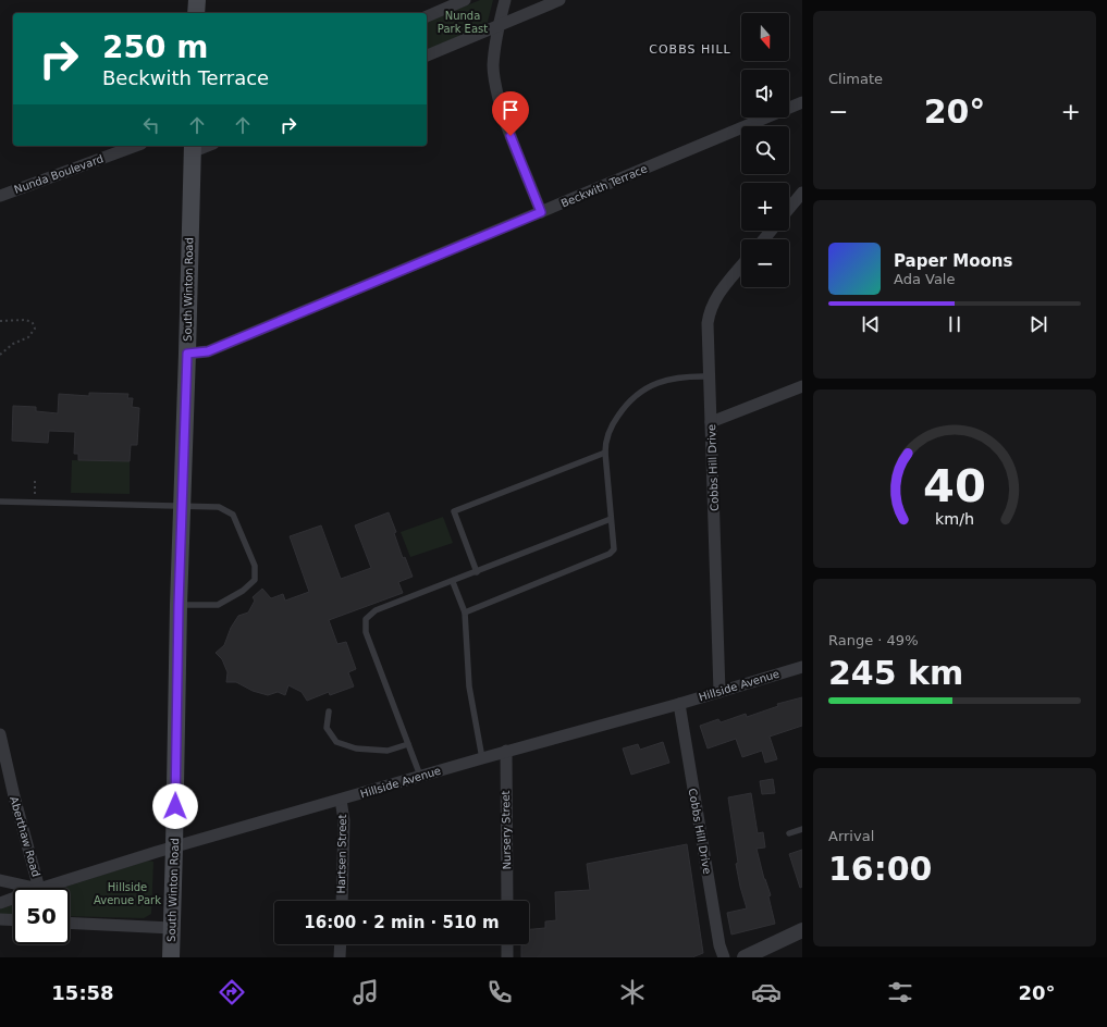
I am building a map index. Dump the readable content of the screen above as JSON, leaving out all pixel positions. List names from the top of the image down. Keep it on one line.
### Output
{"streets":{"main road":["South Winton Road"],"street":["Nunda Boulevard","Beckwith Terrace","Cobbs Hill Drive","Hillside Avenue","Nursery Street","Aberthaw Road","Hartsen Street"]},"crossings":[["Beckwith Terrace","South Winton Road"],["South Winton Road","Hillside Avenue"],["Cobbs Hill Drive","Hillside Avenue"],["Hillside Avenue","Nursery Street"],["Hillside Avenue","Hartsen Street"]],"districts":["COBBS HILL"],"parks":["Nunda Park East","Hillside Avenue Park"],"north":"bottom","page":{"tile":["Climate",["Range · 49%","245 km"],["Arrival","16:00"]],"map_buttons":["+","−"],"turn":["250 m","Beckwith Terrace"],"heat":["−","20°","+"],"song":["Paper Moons","Ada Vale"],"limit":"50","trip":"16:00 · 2 min · 510 m","tabs":["15:58","20°"],"gauge":["40","km/h"]}}
